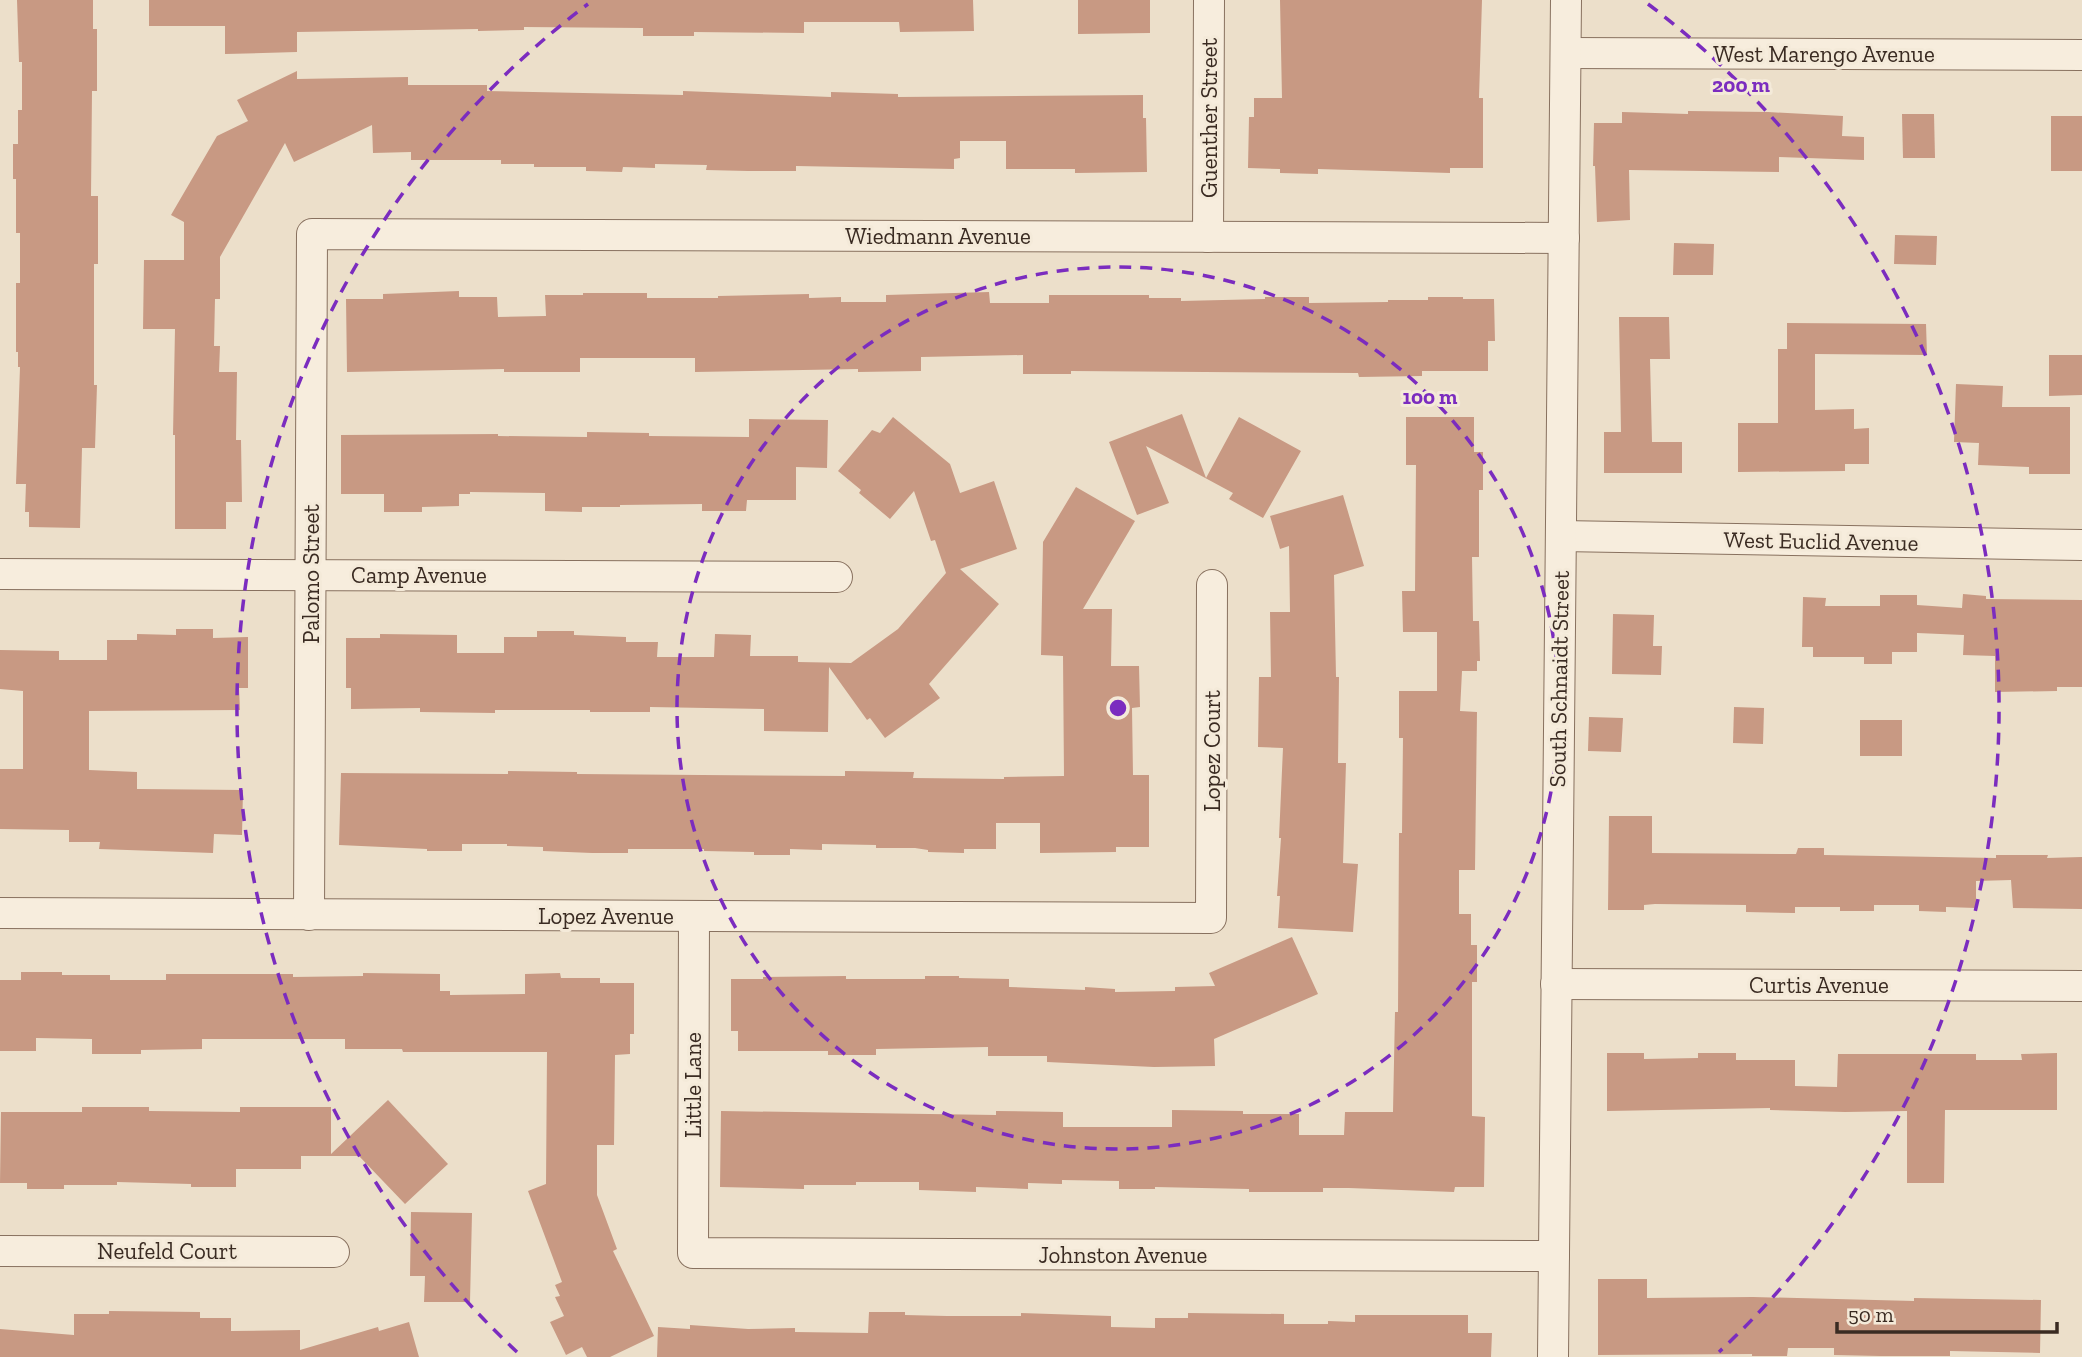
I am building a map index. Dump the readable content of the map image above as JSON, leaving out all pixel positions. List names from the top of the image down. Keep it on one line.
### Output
{"streets":{"street":["West Marengo Avenue","Guenther Street","Wiedmann Avenue","West Euclid Avenue","Palomo Street","Camp Avenue","South Schnaidt Street","Lopez Court","Lopez Avenue","Curtis Avenue","Little Lane","Neufeld Court","Johnston Avenue"]},"crossings":[["West Marengo Avenue","South Schnaidt Street"],["Guenther Street","Wiedmann Avenue"],["Wiedmann Avenue","Palomo Street"],["Wiedmann Avenue","South Schnaidt Street"],["West Euclid Avenue","South Schnaidt Street"],["Palomo Street","Camp Avenue"],["Palomo Street","Lopez Avenue"],["South Schnaidt Street","Curtis Avenue"],["South Schnaidt Street","Johnston Avenue"],["Lopez Court","Lopez Avenue"],["Lopez Avenue","Little Lane"],["Little Lane","Johnston Avenue"]],"scale_bar":"50 m","rings":["200 m","100 m"]}
